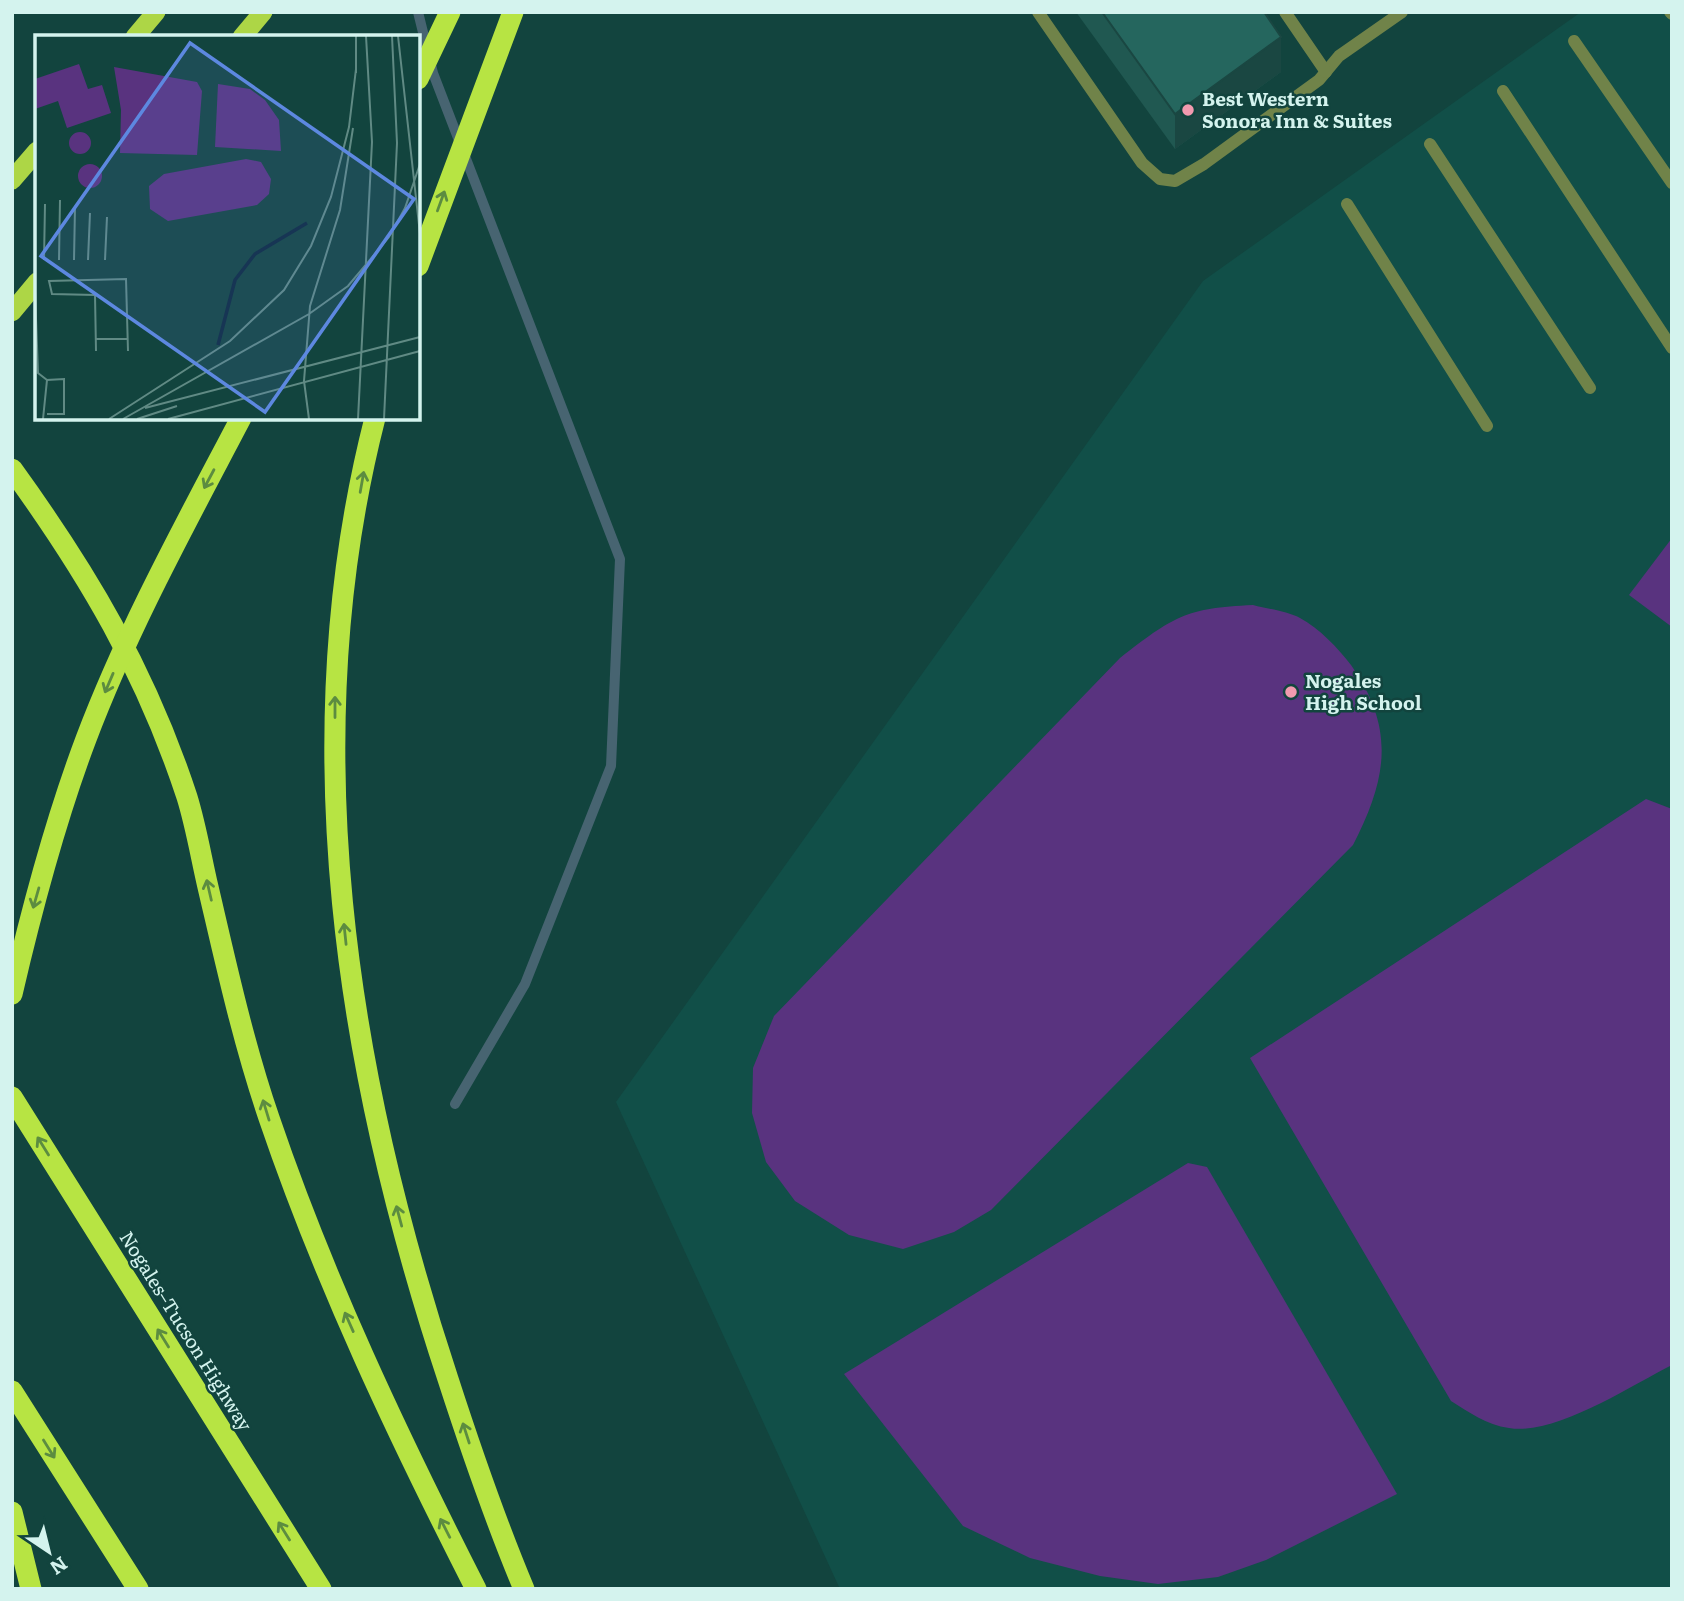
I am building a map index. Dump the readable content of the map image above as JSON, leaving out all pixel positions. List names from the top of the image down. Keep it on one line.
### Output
{"streets":{"highway":["Nogales–Tucson Highway"]},"places":["Best Western Sonora Inn & Suites","Nogales High School"],"north":"bottom right"}
